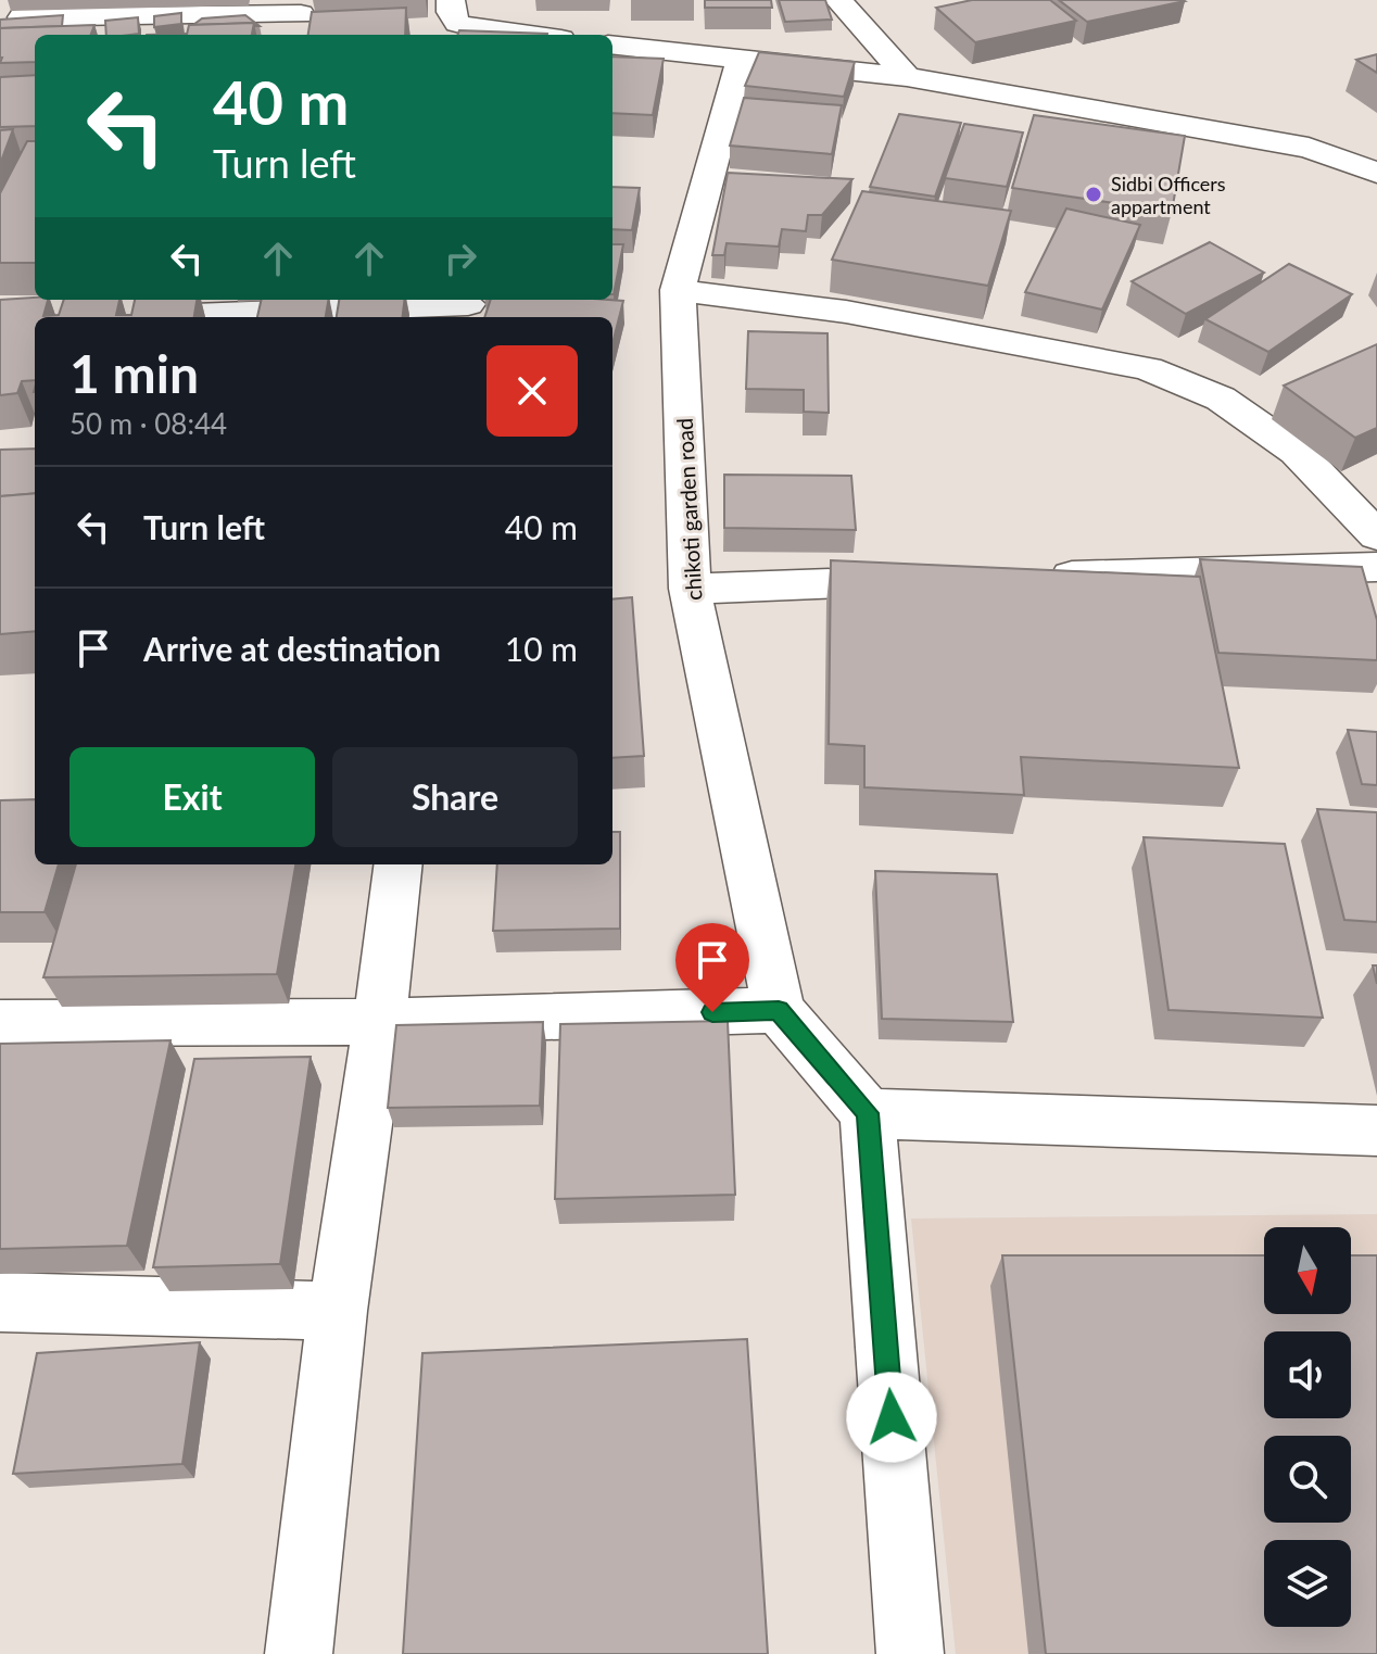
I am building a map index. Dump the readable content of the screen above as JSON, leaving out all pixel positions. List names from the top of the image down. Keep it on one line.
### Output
{"streets":{"street":["chikoti garden road"]},"places":["Sidbi Officers appartment"],"north":"bottom","page":{"turn":["40 m","Turn left"],"heading":["1 min","50 m · 08:44"],"list":[{"name":"Turn left","value":"40 m"},{"name":"Arrive at destination","value":"10 m"}],"buttons":["Exit","Share"]}}
